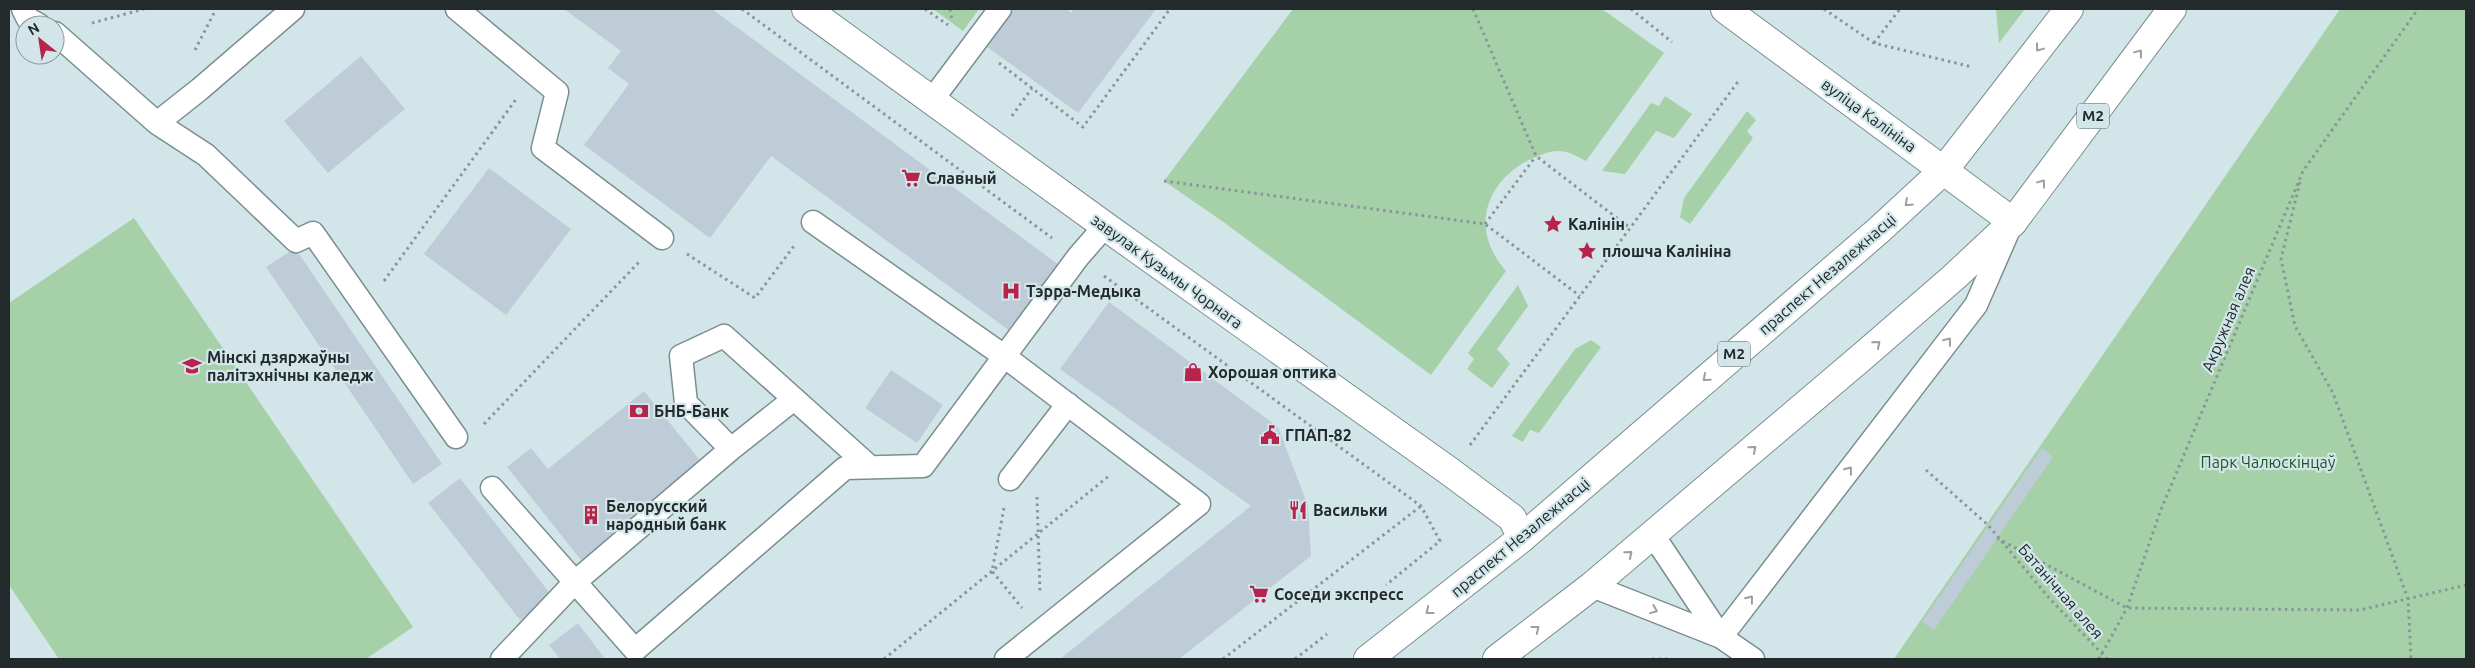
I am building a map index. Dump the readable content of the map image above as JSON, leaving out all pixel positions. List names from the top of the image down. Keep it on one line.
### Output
{"streets":{"main road":["вуліца Калініна","М2","завулак Кузьмы Чорнага","праспект Незалежнасці"],"path":["Акружная алея","Батанічная алея"]},"crossings":[["вуліца Калініна","М2"],["вуліца Калініна","праспект Незалежнасці"],["завулак Кузьмы Чорнага","праспект Незалежнасці"],["Акружная алея","Батанічная алея"]],"parks":["Парк Чалюскінцаў"],"places":{"supermarket":["Славный","Соседи экспресс"],"place":["Калінін","плошча Калініна"],"hospital":["Тэрра-Медыка"],"school or university":["Мінскі дзяржаўны палітэхнічны каледж"],"shop":["Хорошая оптика"],"bank":["БНБ-Банк"],"public building":["ГПАП-82"],"restaurant":["Васильки"],"building":["Белорусский народный банк"]},"north":"top left"}
